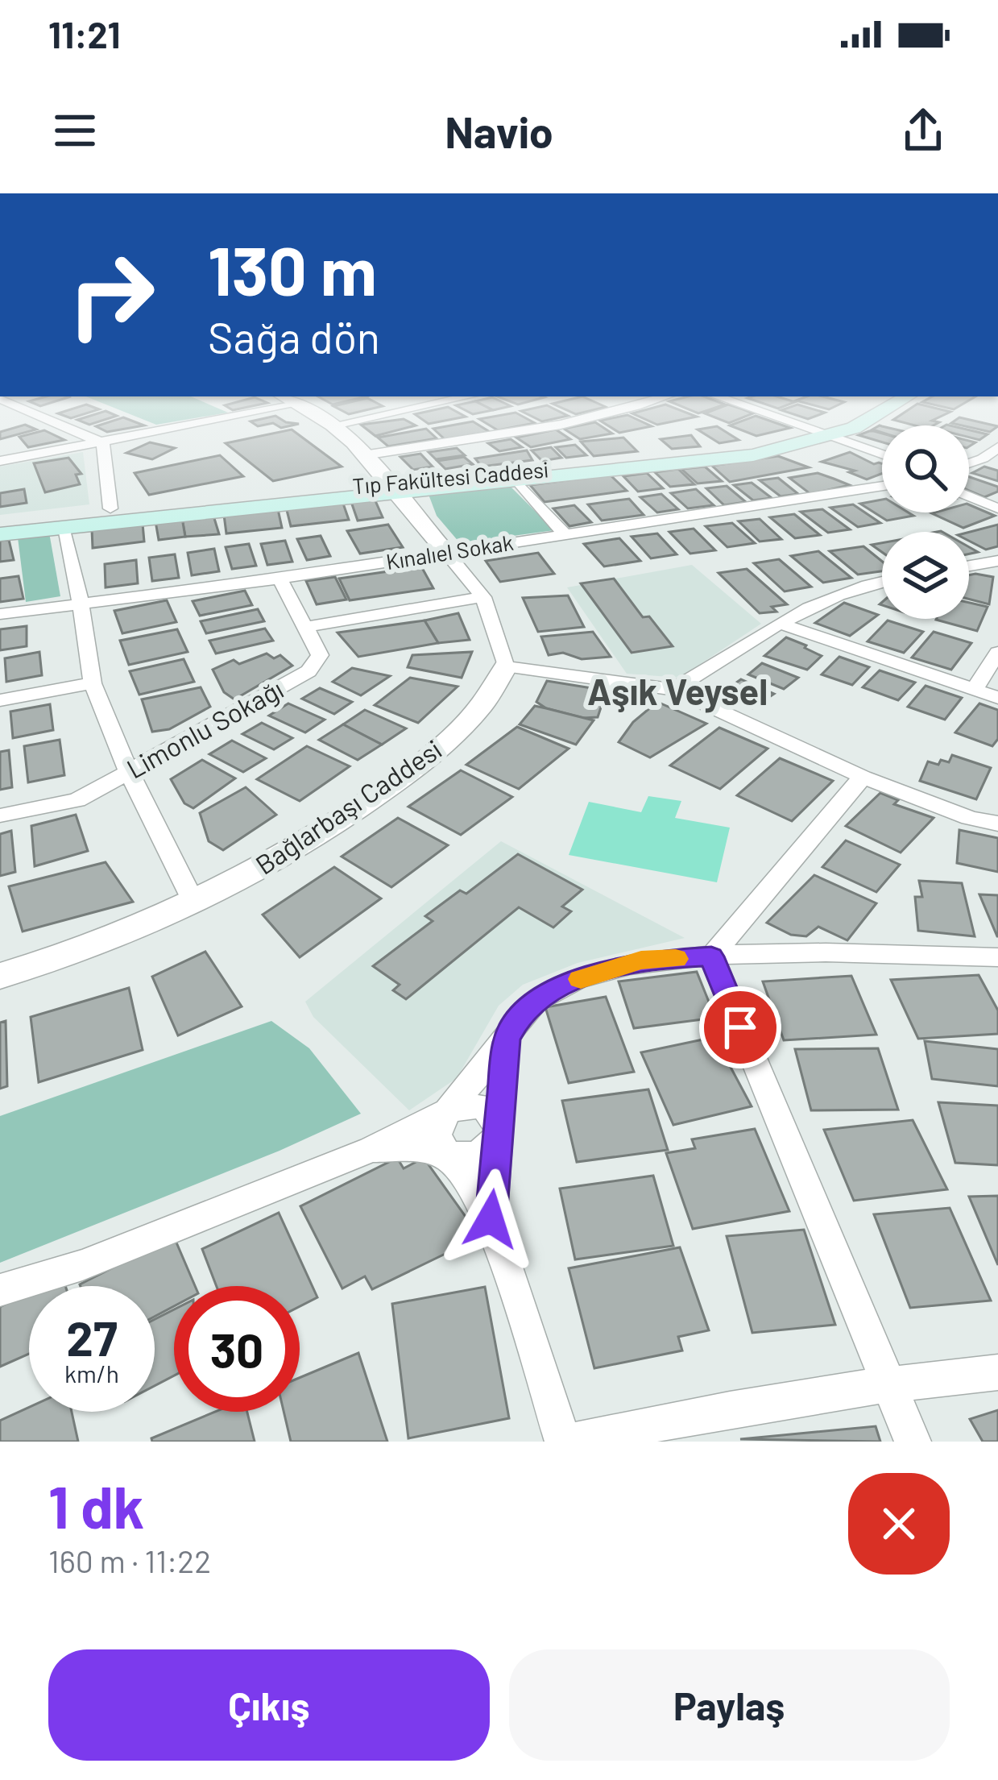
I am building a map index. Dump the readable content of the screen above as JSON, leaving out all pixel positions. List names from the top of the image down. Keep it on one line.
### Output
{"streets":{"main road":["Tıp Fakültesi Caddesi"],"street":["Kınalıel Sokak","Limonlu Sokağı","Bağlarbaşı Caddesi"]},"crossings":[["Kınalıel Sokak","Limonlu Sokağı"]],"districts":["Aşık Veysel"],"page":{"status":"11:21","header":"Navio","turn":["130 m","Sağa dön"],"speed":"27 km/h","limit":"30","heading":["1 dk","160 m · 11:22"],"buttons":["Çıkış","Paylaş"]}}
